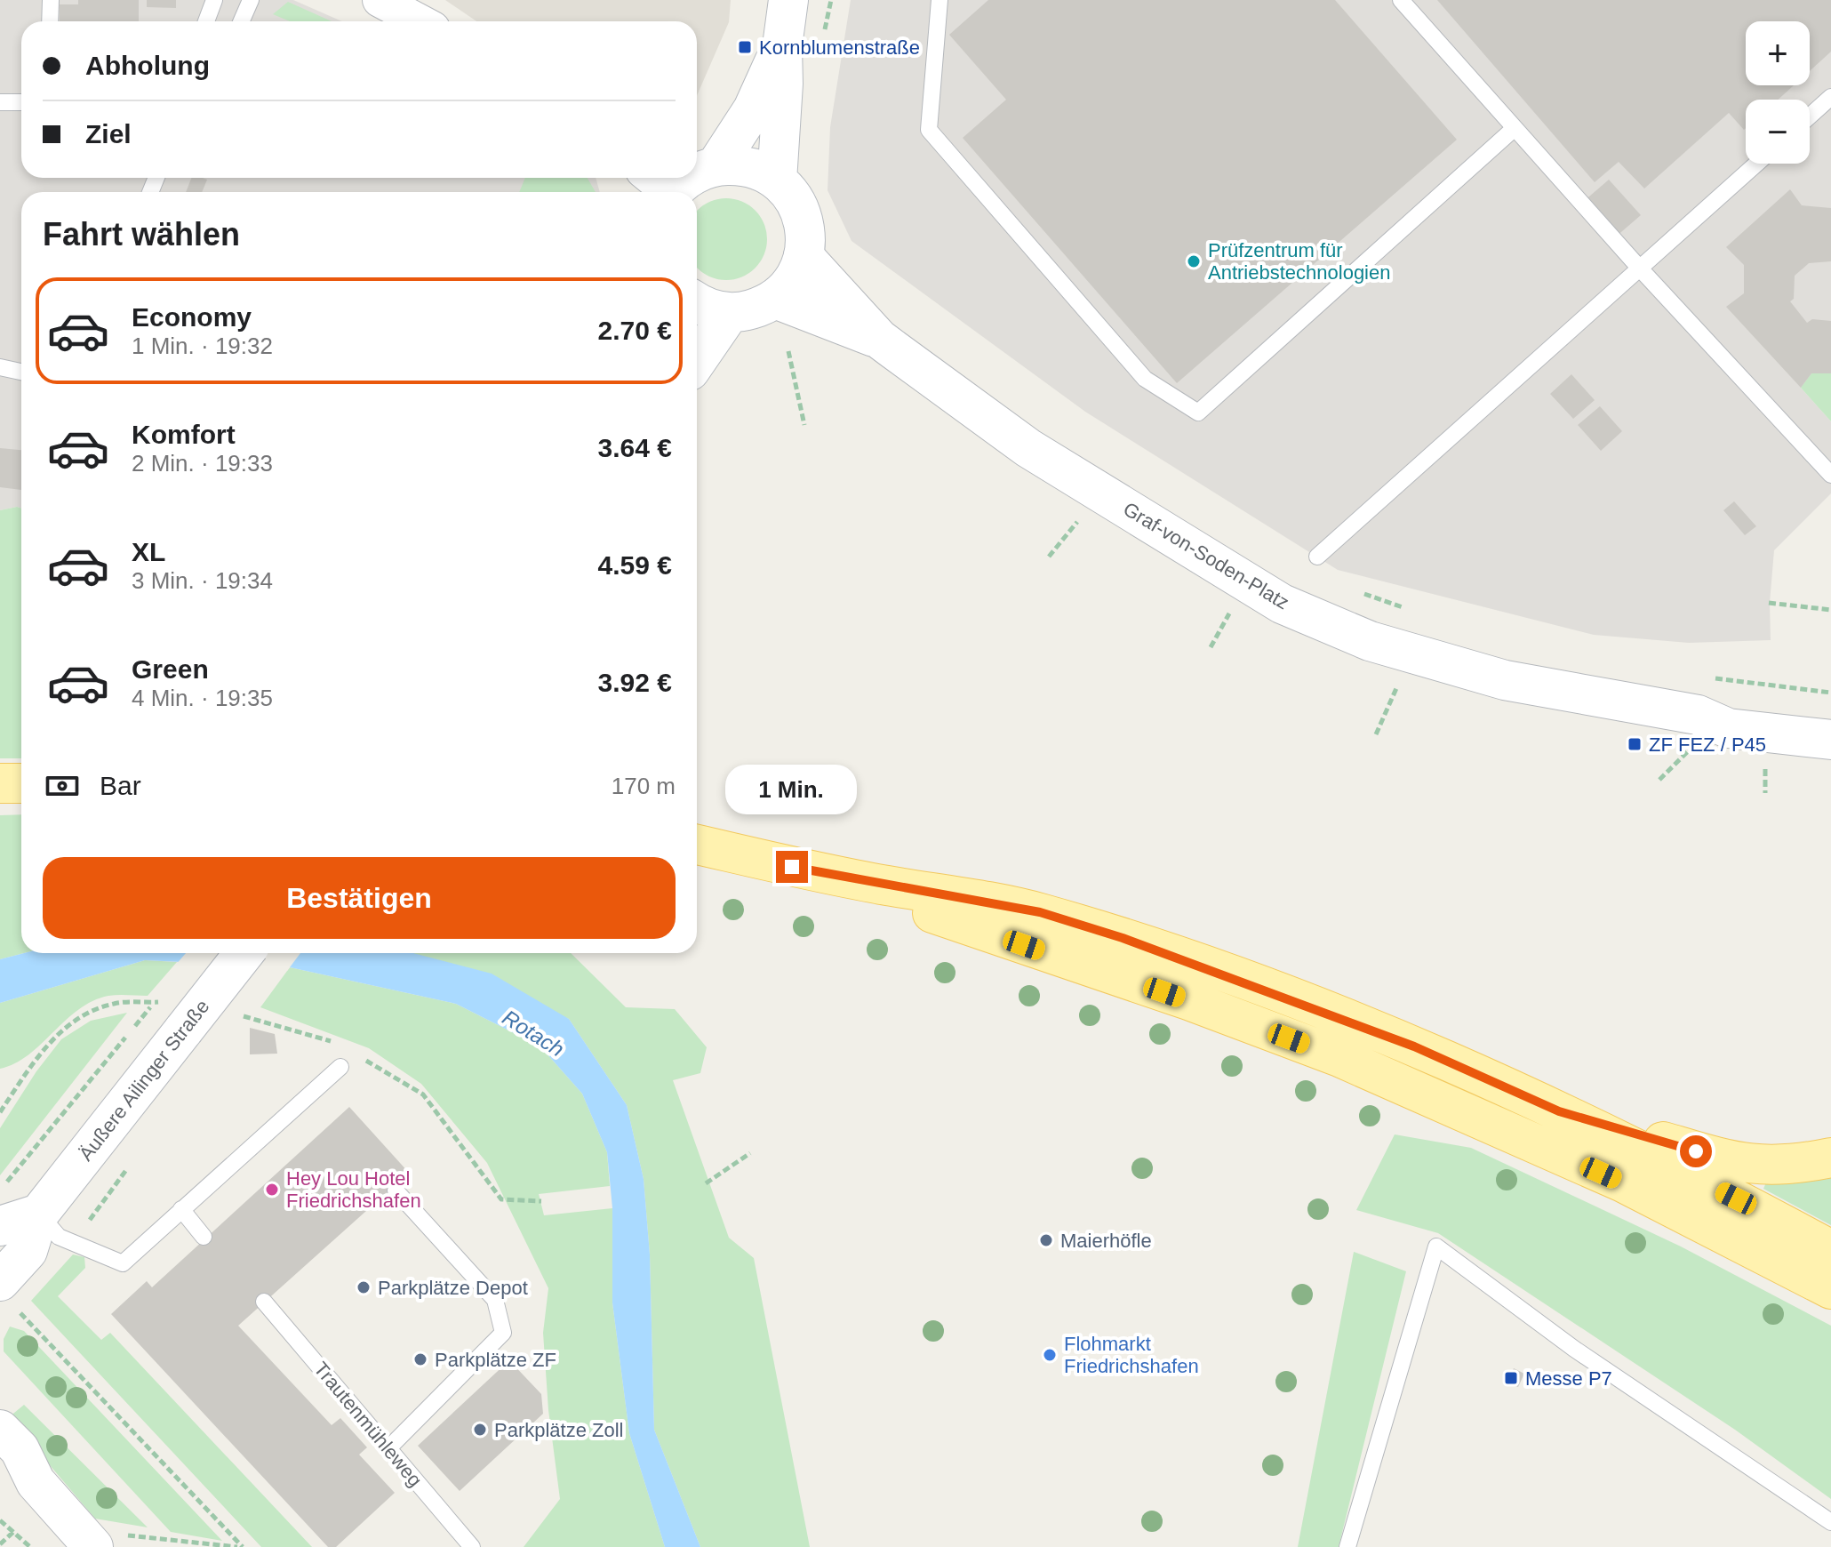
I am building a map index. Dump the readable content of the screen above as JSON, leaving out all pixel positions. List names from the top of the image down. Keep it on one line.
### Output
{"streets":{"street":["Graf-von-Soden-Platz","Äußere Ailinger Straße"],"lane":["Trautenmühleweg"]},"water":["Rotach"],"places":{"transit":["Kornblumenstraße","ZF FEZ / P45","Messe P7"],"other":["Prüfzentrum für Antriebstechnologien","Hey Lou Hotel Friedrichshafen","Maierhöfle","Parkplätze Depot","Flohmarkt Friedrichshafen","Parkplätze ZF","Parkplätze Zoll"]},"page":{"map_buttons":["+","−"],"banner":["Abholung","Ziel"],"heading":"Fahrt wählen","list":[{"name":"Economy","note":"1 Min. · 19:32","value":"2.70 €"},{"name":"Komfort","note":"2 Min. · 19:33","value":"3.64 €"},{"name":"XL","note":"3 Min. · 19:34","value":"4.59 €"},{"name":"Green","note":"4 Min. · 19:35","value":"3.92 €"}],"pay":["Bar","170 m"],"bubble":"1 Min.","buttons":"Bestätigen"}}
